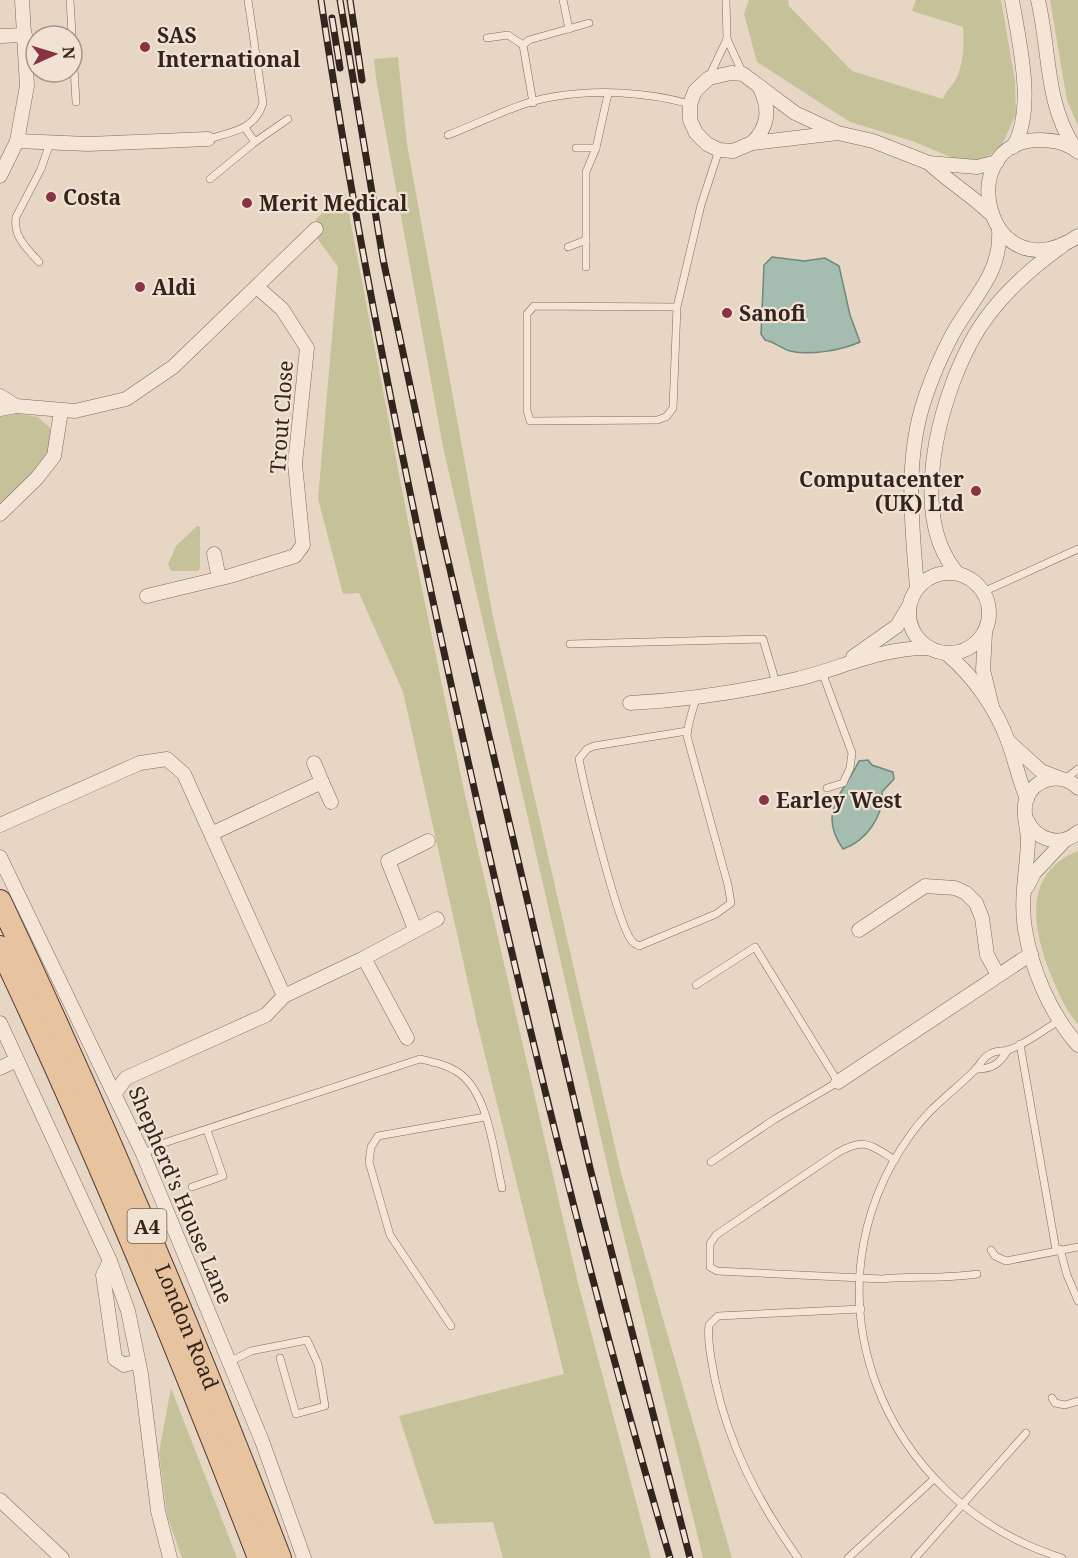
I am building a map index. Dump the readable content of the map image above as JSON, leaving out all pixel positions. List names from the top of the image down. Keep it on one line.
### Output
{"streets":{"main road":["A4","London Road"],"street":["Trout Close","Shepherd's House Lane"]},"places":["SAS International","Costa","Merit Medical","Aldi","Sanofi","Computacenter (UK) Ltd","Earley West"],"north":"right"}
